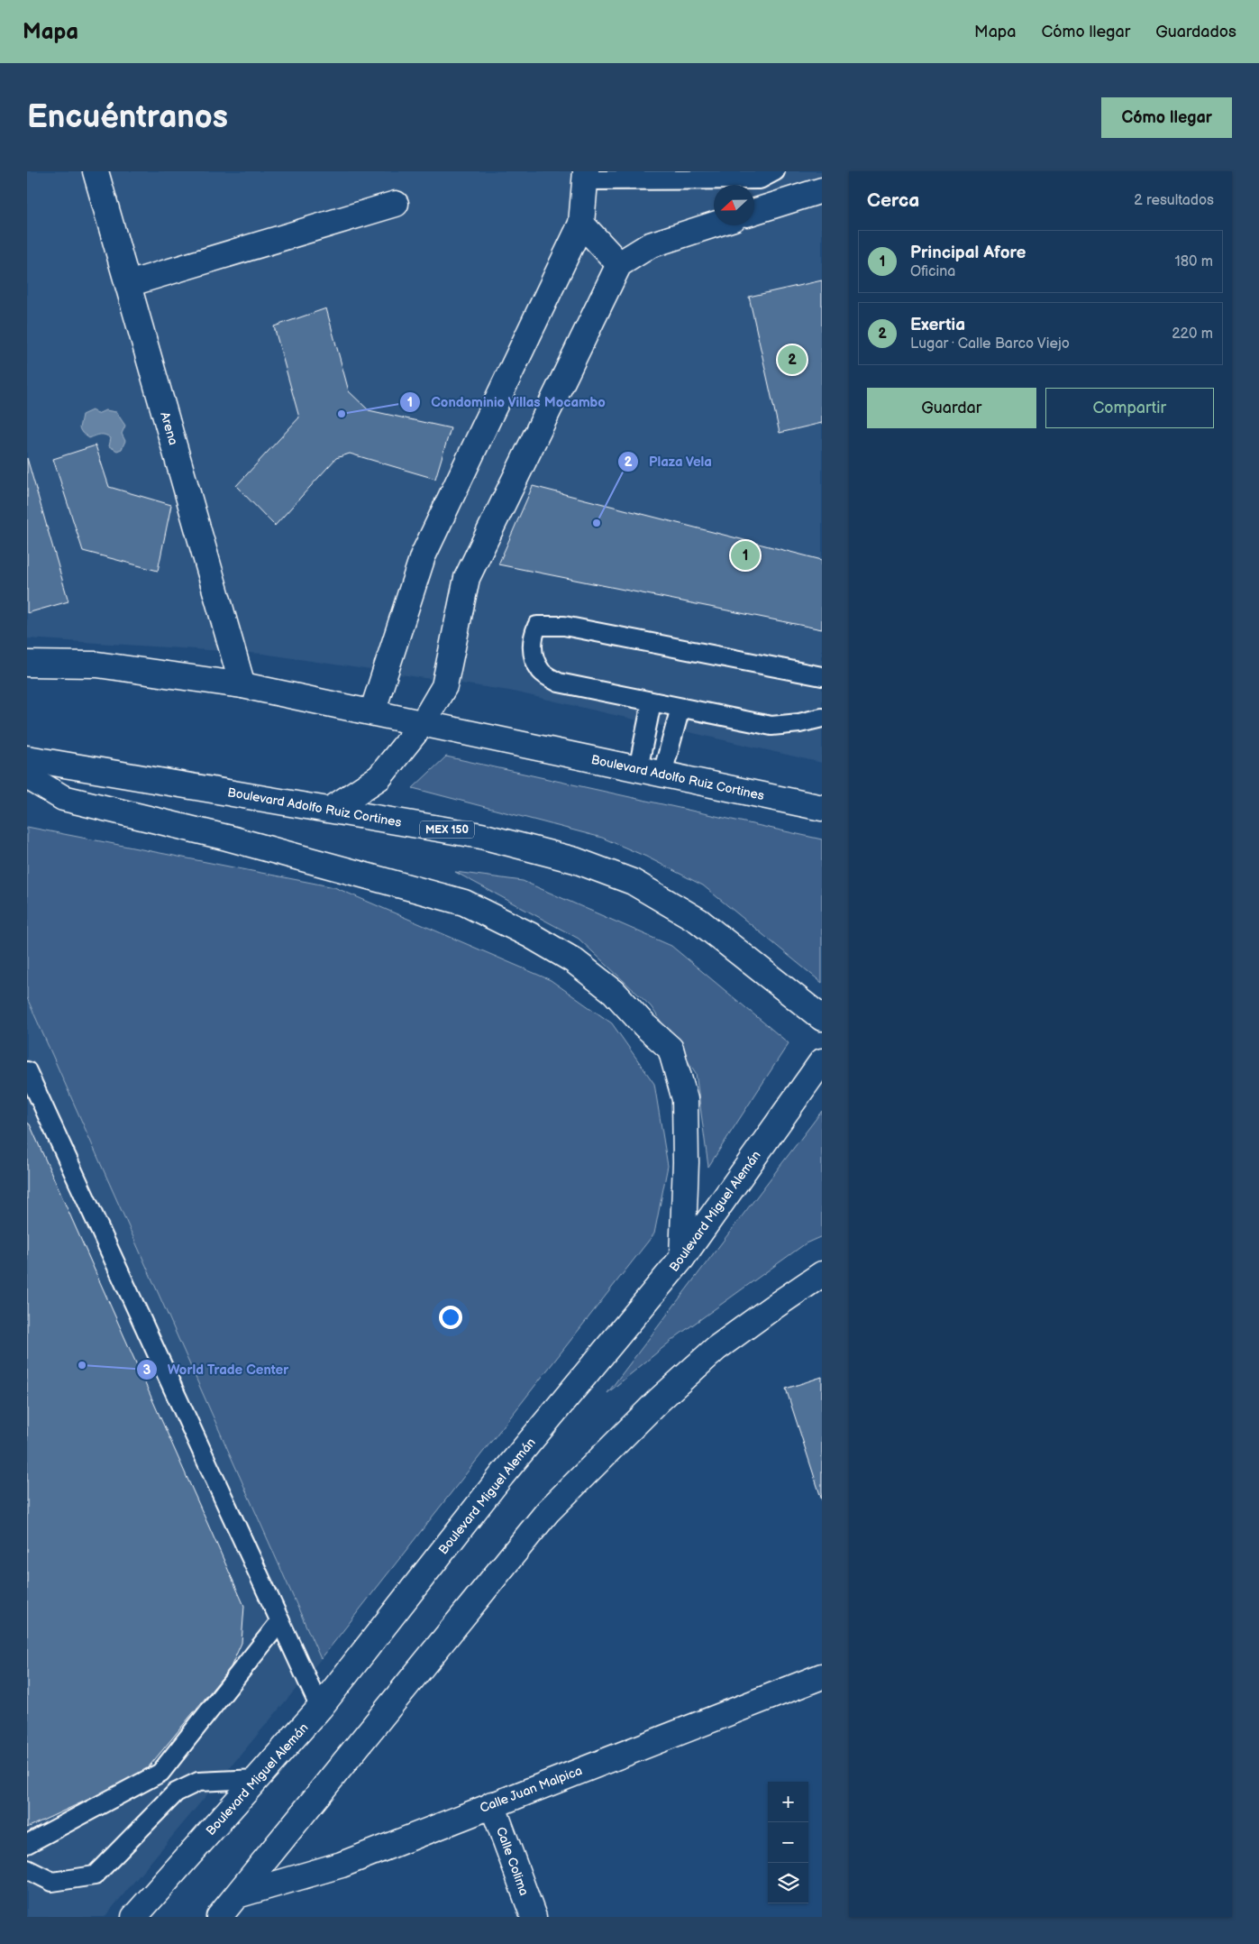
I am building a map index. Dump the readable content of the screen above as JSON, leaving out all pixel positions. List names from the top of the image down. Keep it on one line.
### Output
{"streets":{"main road":["Arena","Boulevard Adolfo Ruiz Cortines","MEX 150","Boulevard Miguel Alemán","Calle Juan Malpica","Calle Colima"]},"crossings":[["Arena","Boulevard Adolfo Ruiz Cortines"],["Calle Juan Malpica","Calle Colima"]],"places":["Condominio Villas Mocambo","Plaza Vela","World Trade Center"],"north":"left","page":{"header":"Mapa","nav":["Mapa","Cómo llegar","Guardados"],"buttons":["Cómo llegar",["Guardar","Compartir"]],"title":"Encuéntranos","heading":["Cerca","2 resultados"],"list":[{"mark":"1","name":"Principal Afore","note":"Oficina","value":"180 m"},{"mark":"2","name":"Exertia","note":"Lugar · Calle Barco Viejo","value":"220 m"}],"pins":["2","1"],"map_buttons":["+","−"]}}
